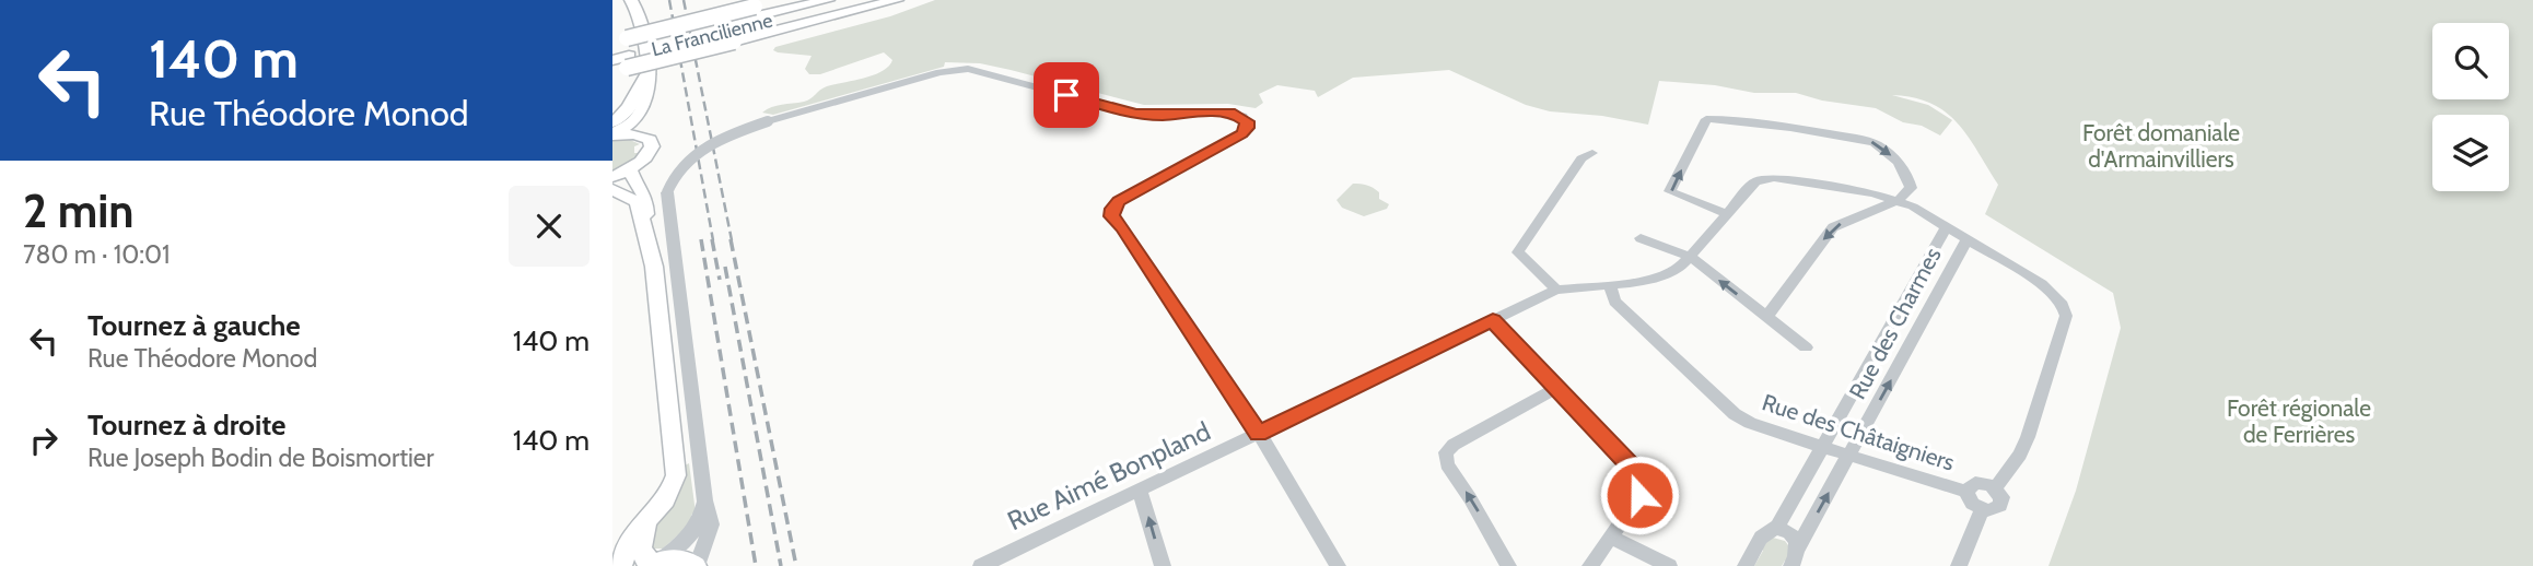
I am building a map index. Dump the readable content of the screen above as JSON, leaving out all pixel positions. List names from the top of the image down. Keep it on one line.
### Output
{"streets":{"highway":["La Francilienne"],"street":["Rue des Charmes","Rue des Châtaigniers","Rue Aimé Bonpland"]},"crossings":[["Rue des Charmes","Rue des Châtaigniers"],["Rue des Châtaigniers","Rue Aimé Bonpland"]],"parks":["Forêt domaniale d'Armainvilliers","Forêt régionale de Ferrières"],"page":{"turn":["140 m","Rue Théodore Monod"],"heading":["2 min","780 m · 10:01"],"list":[{"name":"Tournez à gauche","note":"Rue Théodore Monod","value":"140 m"},{"name":"Tournez à droite","note":"Rue Joseph Bodin de Boismortier","value":"140 m"}]}}
